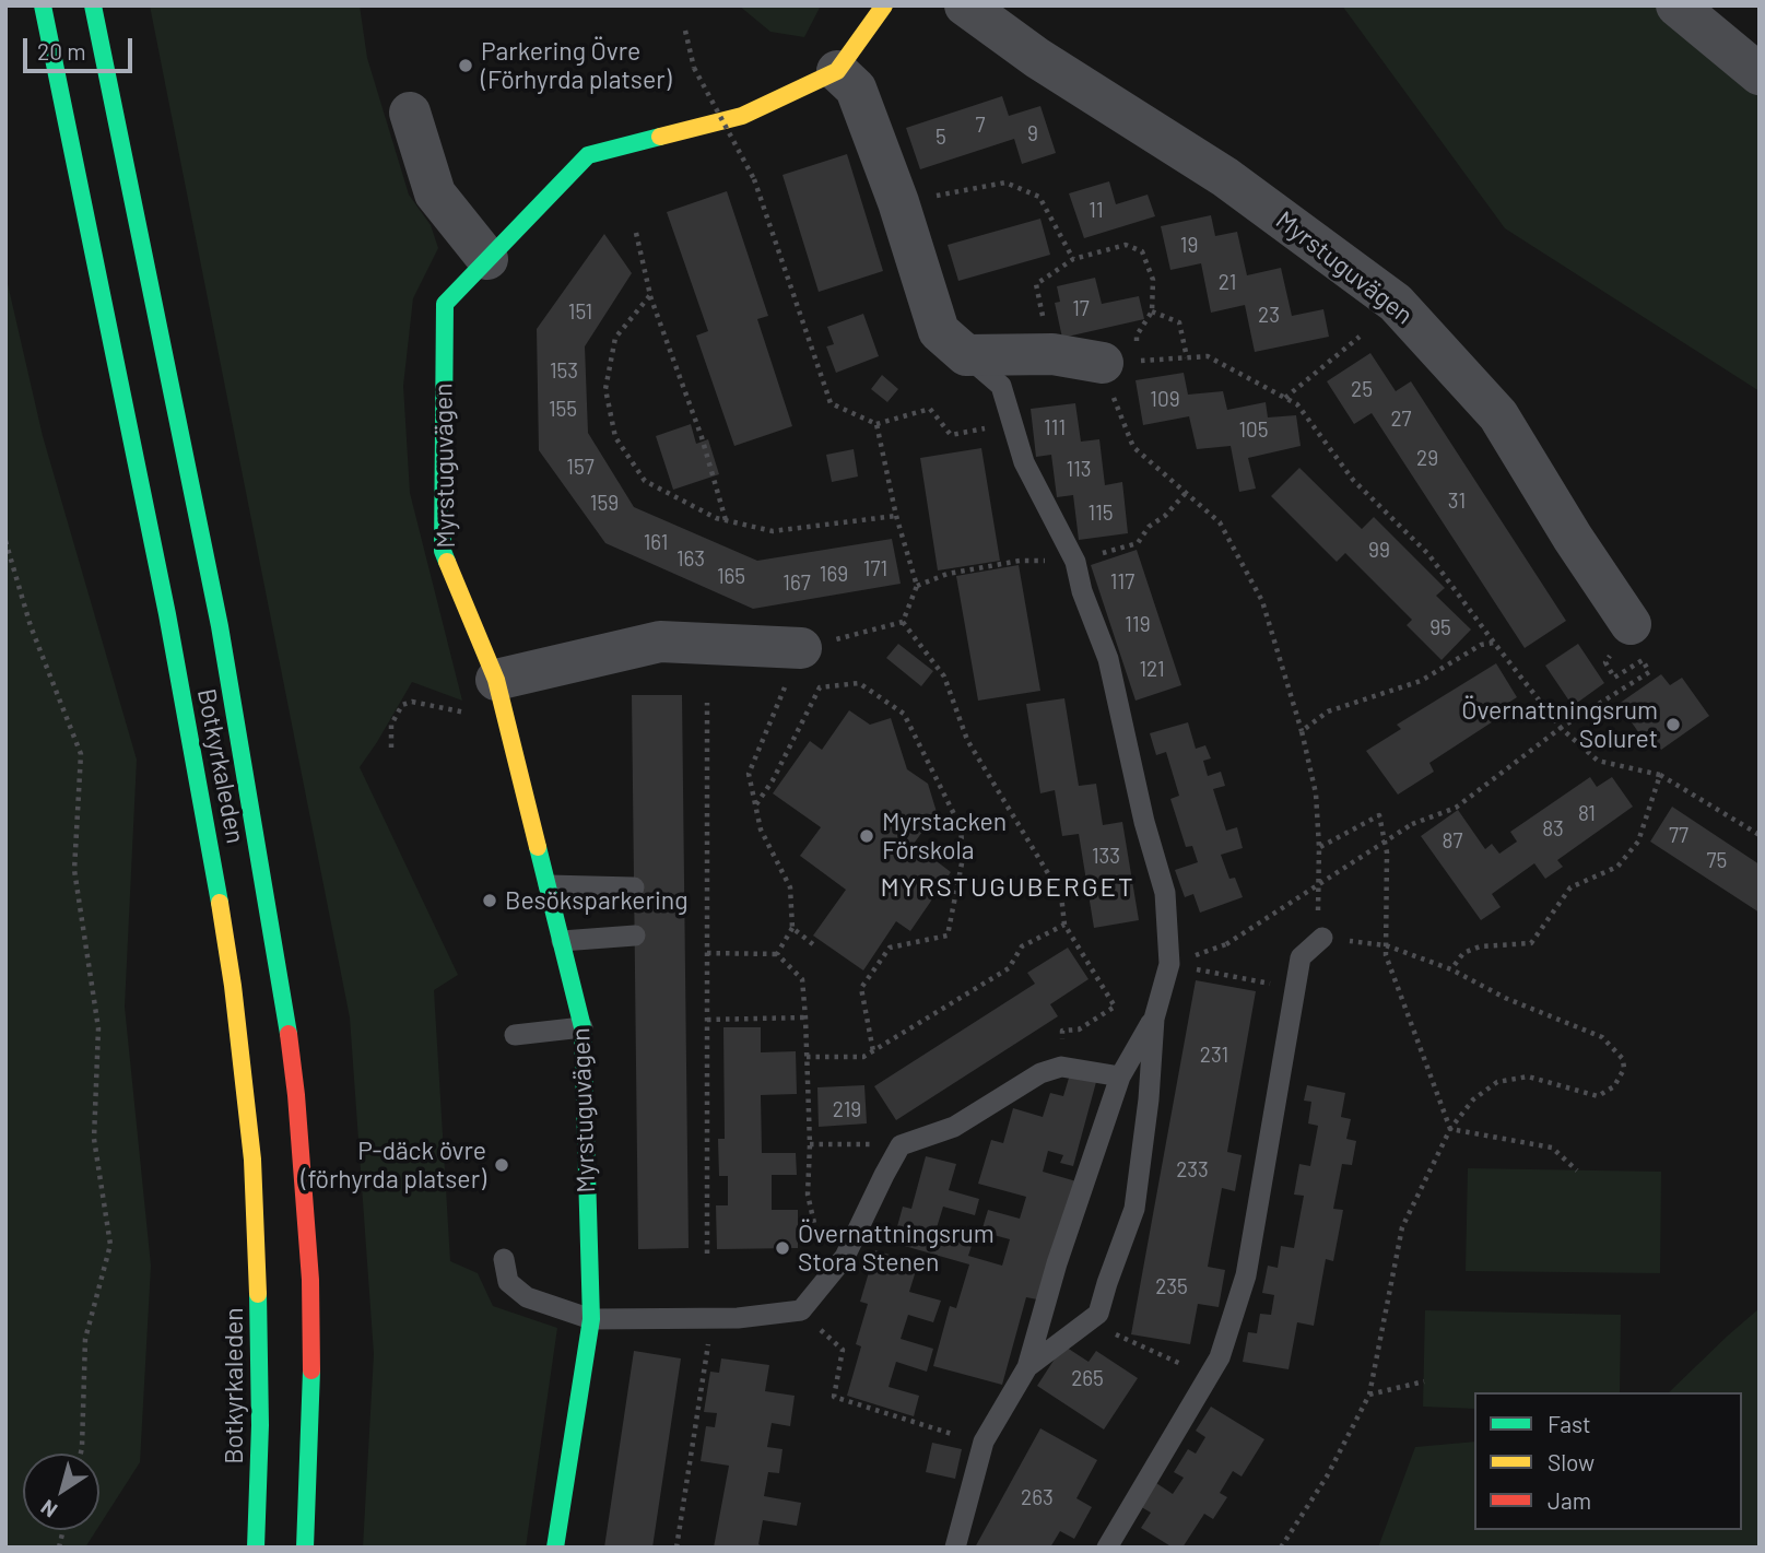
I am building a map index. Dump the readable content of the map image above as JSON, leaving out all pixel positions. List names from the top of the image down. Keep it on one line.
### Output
{"streets":{"main road":["Myrstuguvägen","Botkyrkaleden"]},"districts":["MYRSTUGUBERGET"],"places":["Parkering Övre (Förhyrda platser)","Övernattningsrum Soluret","Myrstacken Förskola","Besöksparkering","P-däck övre (förhyrda platser)","Övernattningsrum Stora Stenen"],"house_numbers":["7","9","5","11","19","21","17","151","23","153","25","109","155","27","111","105","29","157","113","31","159","115","161","99","163","171","169","165","117","167","119","95","121","81","83","77","87","133","75","231","219","233","235","265","263"],"legend":["Fast","Slow","Jam"],"scale_bar":"20 m","north":"bottom left"}
